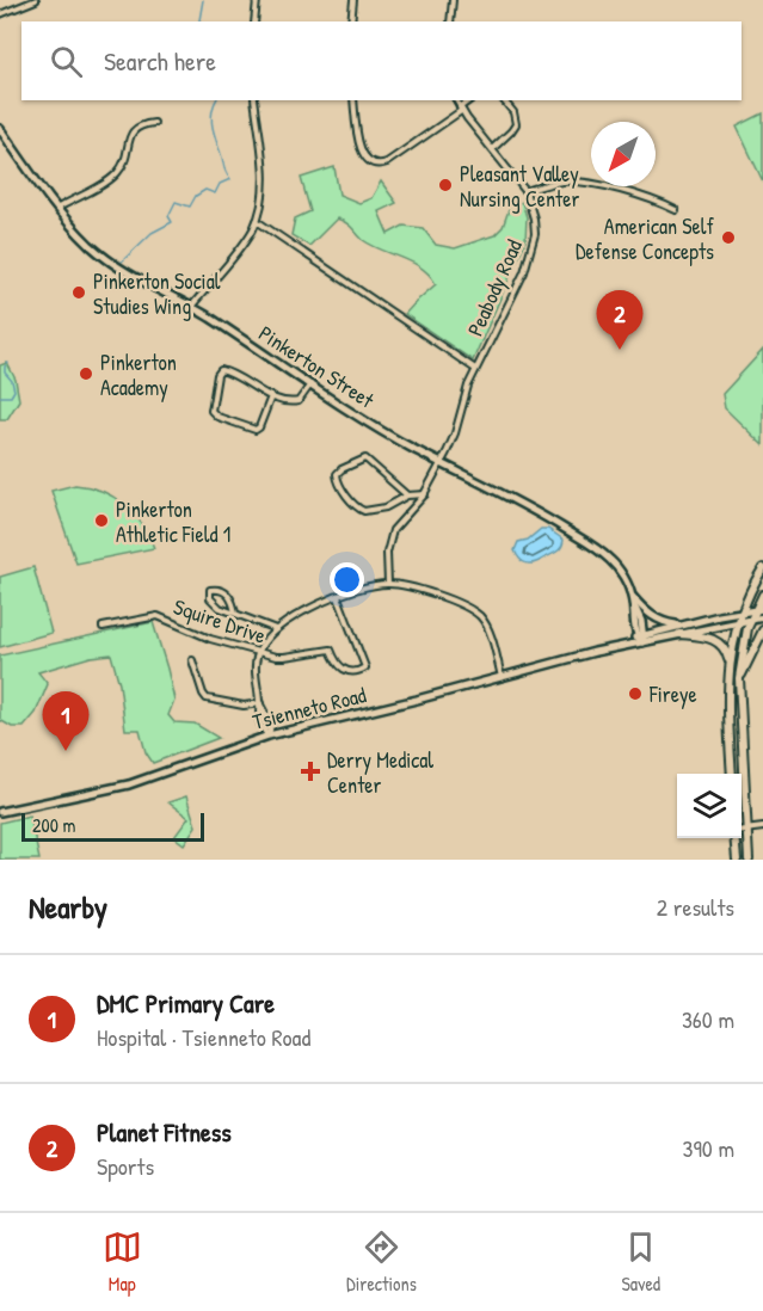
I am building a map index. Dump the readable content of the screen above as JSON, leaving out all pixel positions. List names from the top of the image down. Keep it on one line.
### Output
{"streets":{"street":["Peabody Road","Pinkerton Street","Squire Drive","Tsienneto Road"]},"crossings":[["Peabody Road","Pinkerton Street"],["Pinkerton Street","Tsienneto Road"]],"places":{"other":["Pleasant Valley Nursing Center","American Self Defense Concepts","Pinkerton Social Studies Wing","Pinkerton Academy","Pinkerton Athletic Field 1","Fireye"],"health":["Derry Medical Center"]},"scale_bar":"200 m","north":"bottom left","page":{"search":"Search here","pins":["2","1"],"scale":"200 m","heading":["Nearby","2 results"],"list":[{"mark":"1","name":"DMC Primary Care","note":"Hospital · Tsienneto Road","value":"360 m"},{"mark":"2","name":"Planet Fitness","note":"Sports","value":"390 m"}],"nav":["Map","Directions","Saved"]}}
